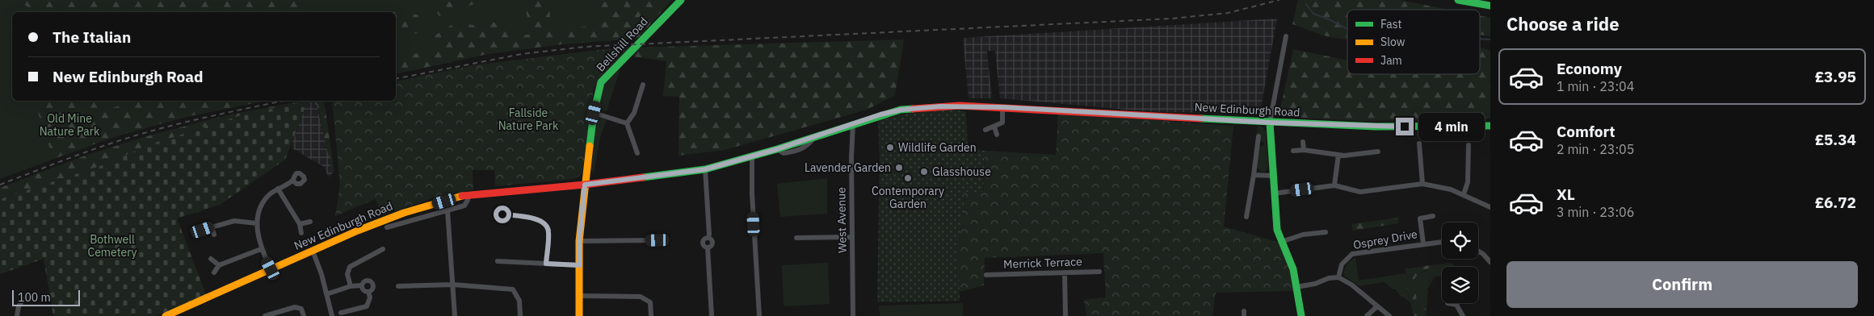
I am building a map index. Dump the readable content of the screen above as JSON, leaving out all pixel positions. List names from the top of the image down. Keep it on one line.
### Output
{"streets":{"main road":["Bellshill Road","New Edinburgh Road"],"street":["West Avenue","Osprey Drive","Merrick Terrace"]},"crossings":[["Bellshill Road","New Edinburgh Road"],["New Edinburgh Road","West Avenue"]],"parks":["Fallside Nature Park","Old Mine Nature Park","Bothwell Cemetery"],"places":["Wildlife Garden","Lavender Garden","Glasshouse","Contemporary Garden"],"legend":["Fast","Slow","Jam"],"scale_bar":"100 m","page":{"heading":"Choose a ride","banner":["The Italian","New Edinburgh Road"],"list":[{"name":"Economy","note":"1 min · 23:04","value":"£3.95"},{"name":"Comfort","note":"2 min · 23:05","value":"£5.34"},{"name":"XL","note":"3 min · 23:06","value":"£6.72"}],"bubble":"4 min","buttons":"Confirm","scale":"100 m"}}
